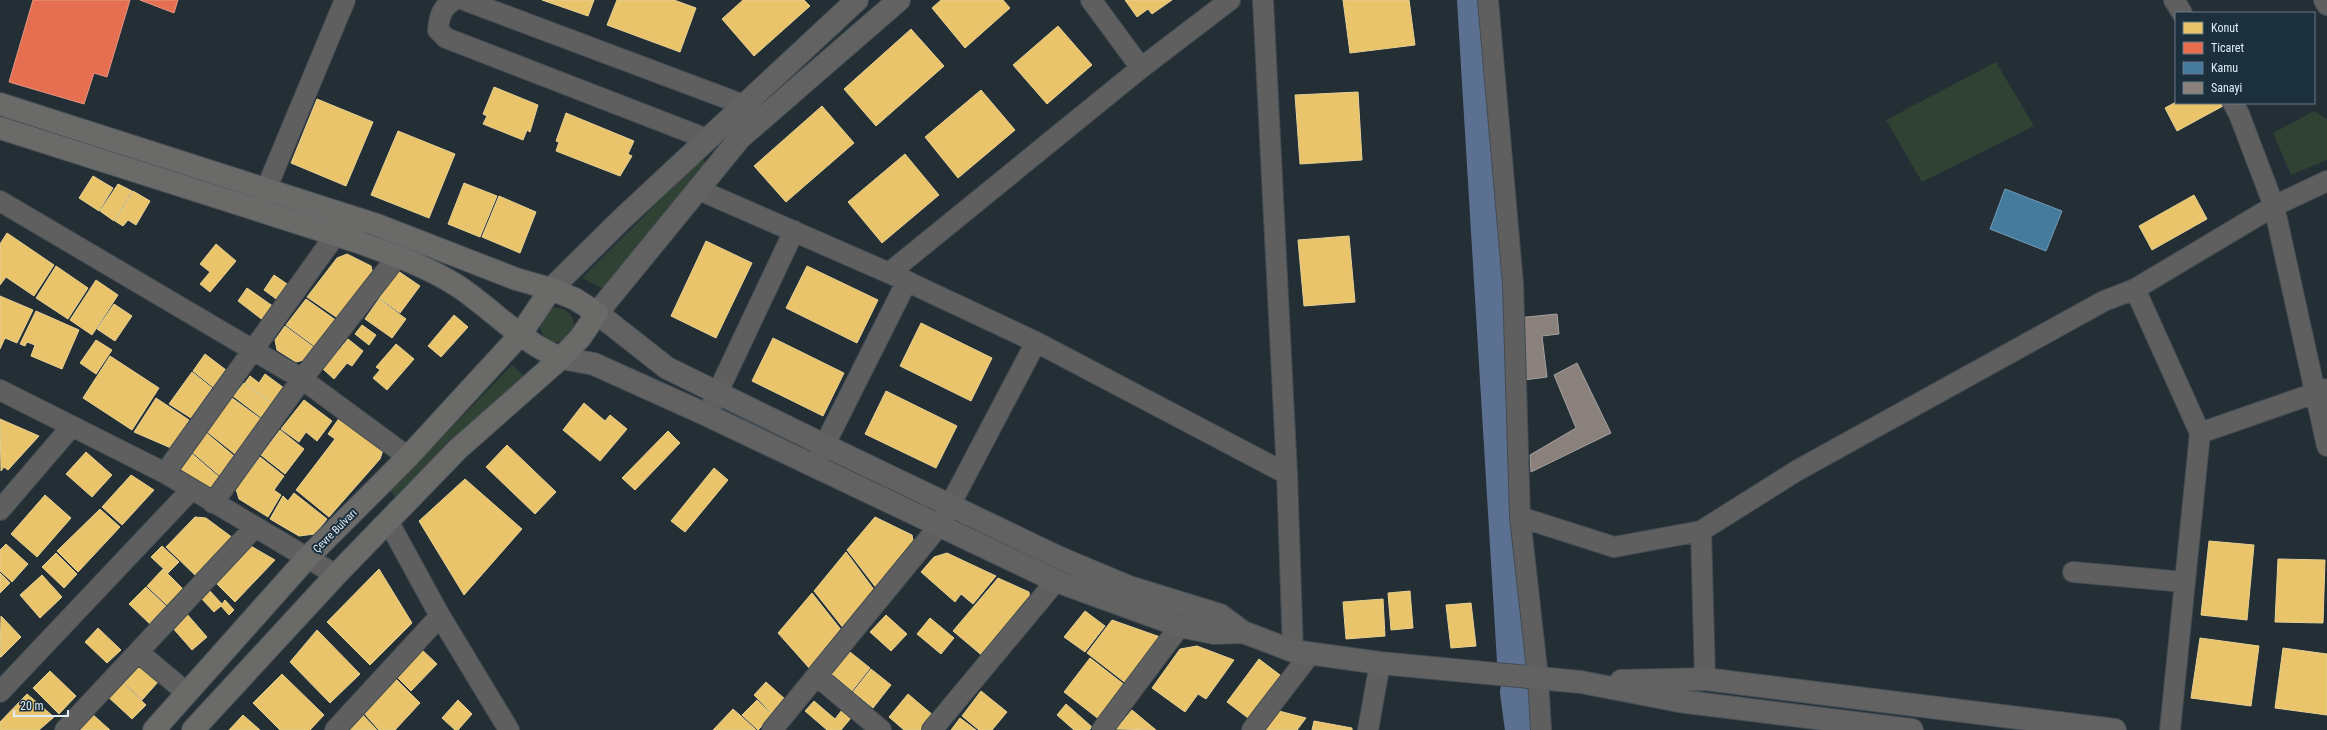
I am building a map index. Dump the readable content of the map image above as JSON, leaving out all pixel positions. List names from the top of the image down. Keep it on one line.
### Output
{"streets":{"main road":["Çevre Bulvarı"]},"legend":["Konut","Ticaret","Kamu","Sanayi"],"scale_bar":"20 m"}
